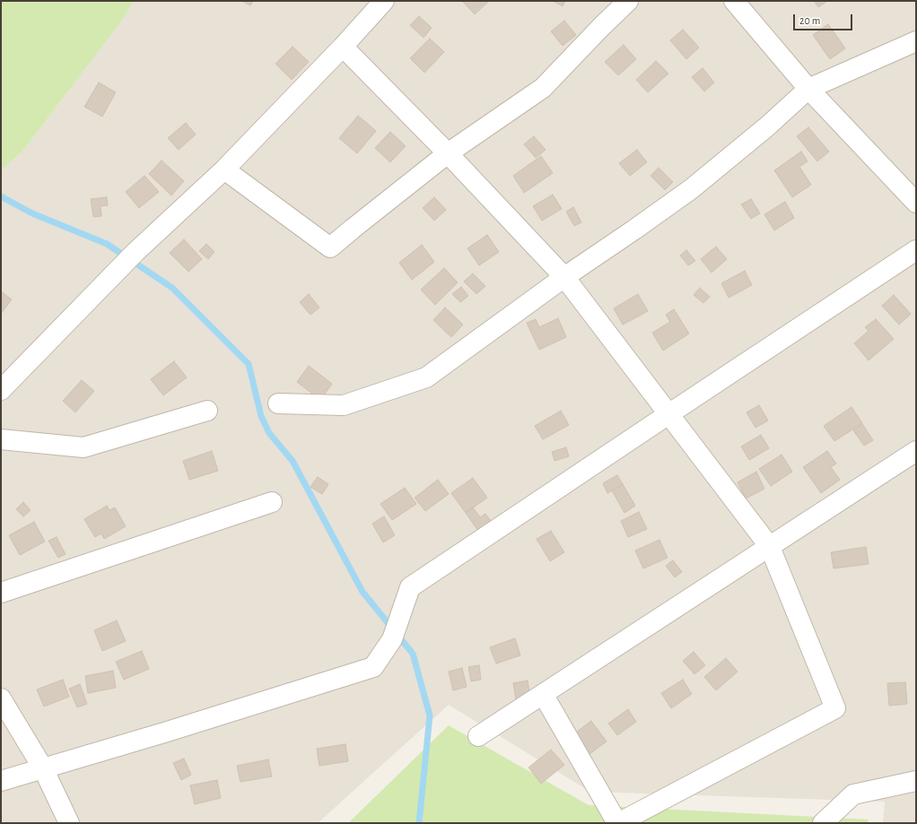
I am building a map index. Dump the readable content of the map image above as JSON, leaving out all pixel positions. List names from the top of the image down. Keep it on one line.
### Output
{"scale_bar":"20 m"}
